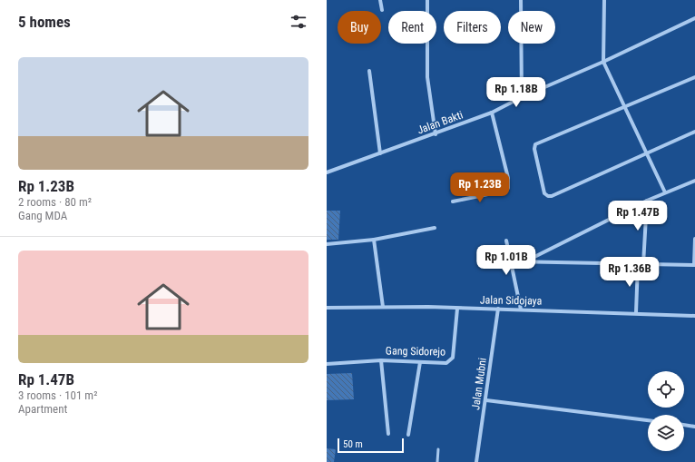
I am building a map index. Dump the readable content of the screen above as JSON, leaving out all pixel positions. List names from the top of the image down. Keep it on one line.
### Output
{"streets":{"street":["Jalan Bakti","Jalan Sidojaya","Gang Sidorejo","Jalan Mubni"]},"crossings":[["Jalan Sidojaya","Gang Sidorejo"],["Jalan Sidojaya","Jalan Mubni"]],"scale_bar":"50 m","page":{"heading":"5 homes","chip":["Buy","Rent","Filters","New"],"list":[{"name":"Rp 1.23B","note":"2 rooms · 80 m² · Gang MDA"},{"name":"Rp 1.47B","note":"3 rooms · 101 m² · Apartment"}],"price":["Rp 1.18B","Rp 1.23B","Rp 1.47B","Rp 1.01B","Rp 1.36B"],"scale":"50 m"}}
